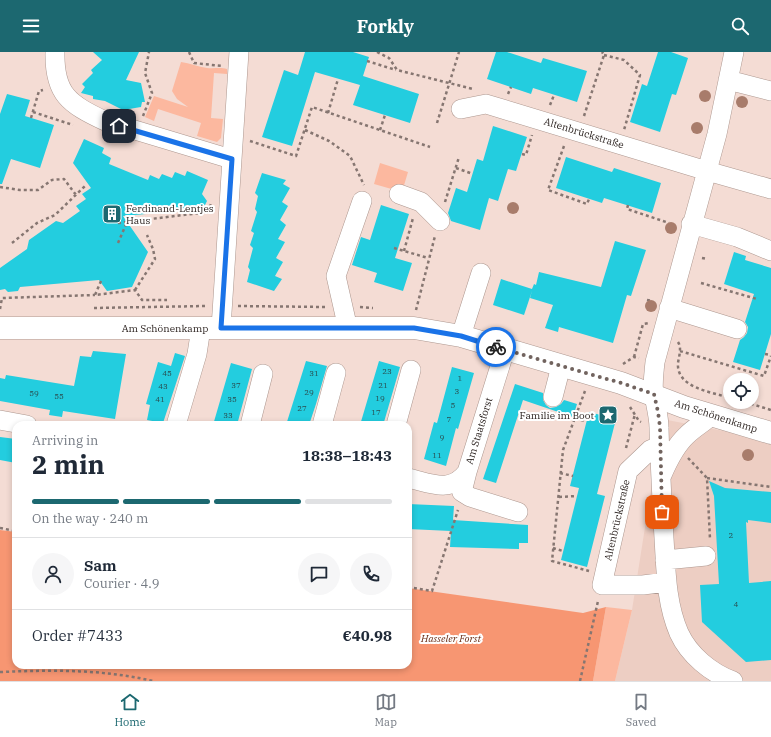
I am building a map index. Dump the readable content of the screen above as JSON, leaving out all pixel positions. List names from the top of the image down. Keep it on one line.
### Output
{"streets":{"main road":["Am Schönenkamp"],"street":["Altenbrückstraße","Am Staatsforst"]},"crossings":[["Am Schönenkamp","Am Staatsforst"]],"parks":["Hasseler Forst"],"places":{"building":["Ferdinand-Lentjes Haus"],"place":["Familie im Boot"]},"house_numbers":["23","45","31","1","37","21","43","3","29","59","55","19","41","35","5","27","17","33","7","9","11","2","4"],"page":{"header":"Forkly","heading":["2 min","Arriving in","18:38–18:43"],"panel":["Sam","Courier · 4.9","Order #7433","€40.98"],"bar":"On the way · 240 m","tabs":["Home","Map","Saved"]}}
